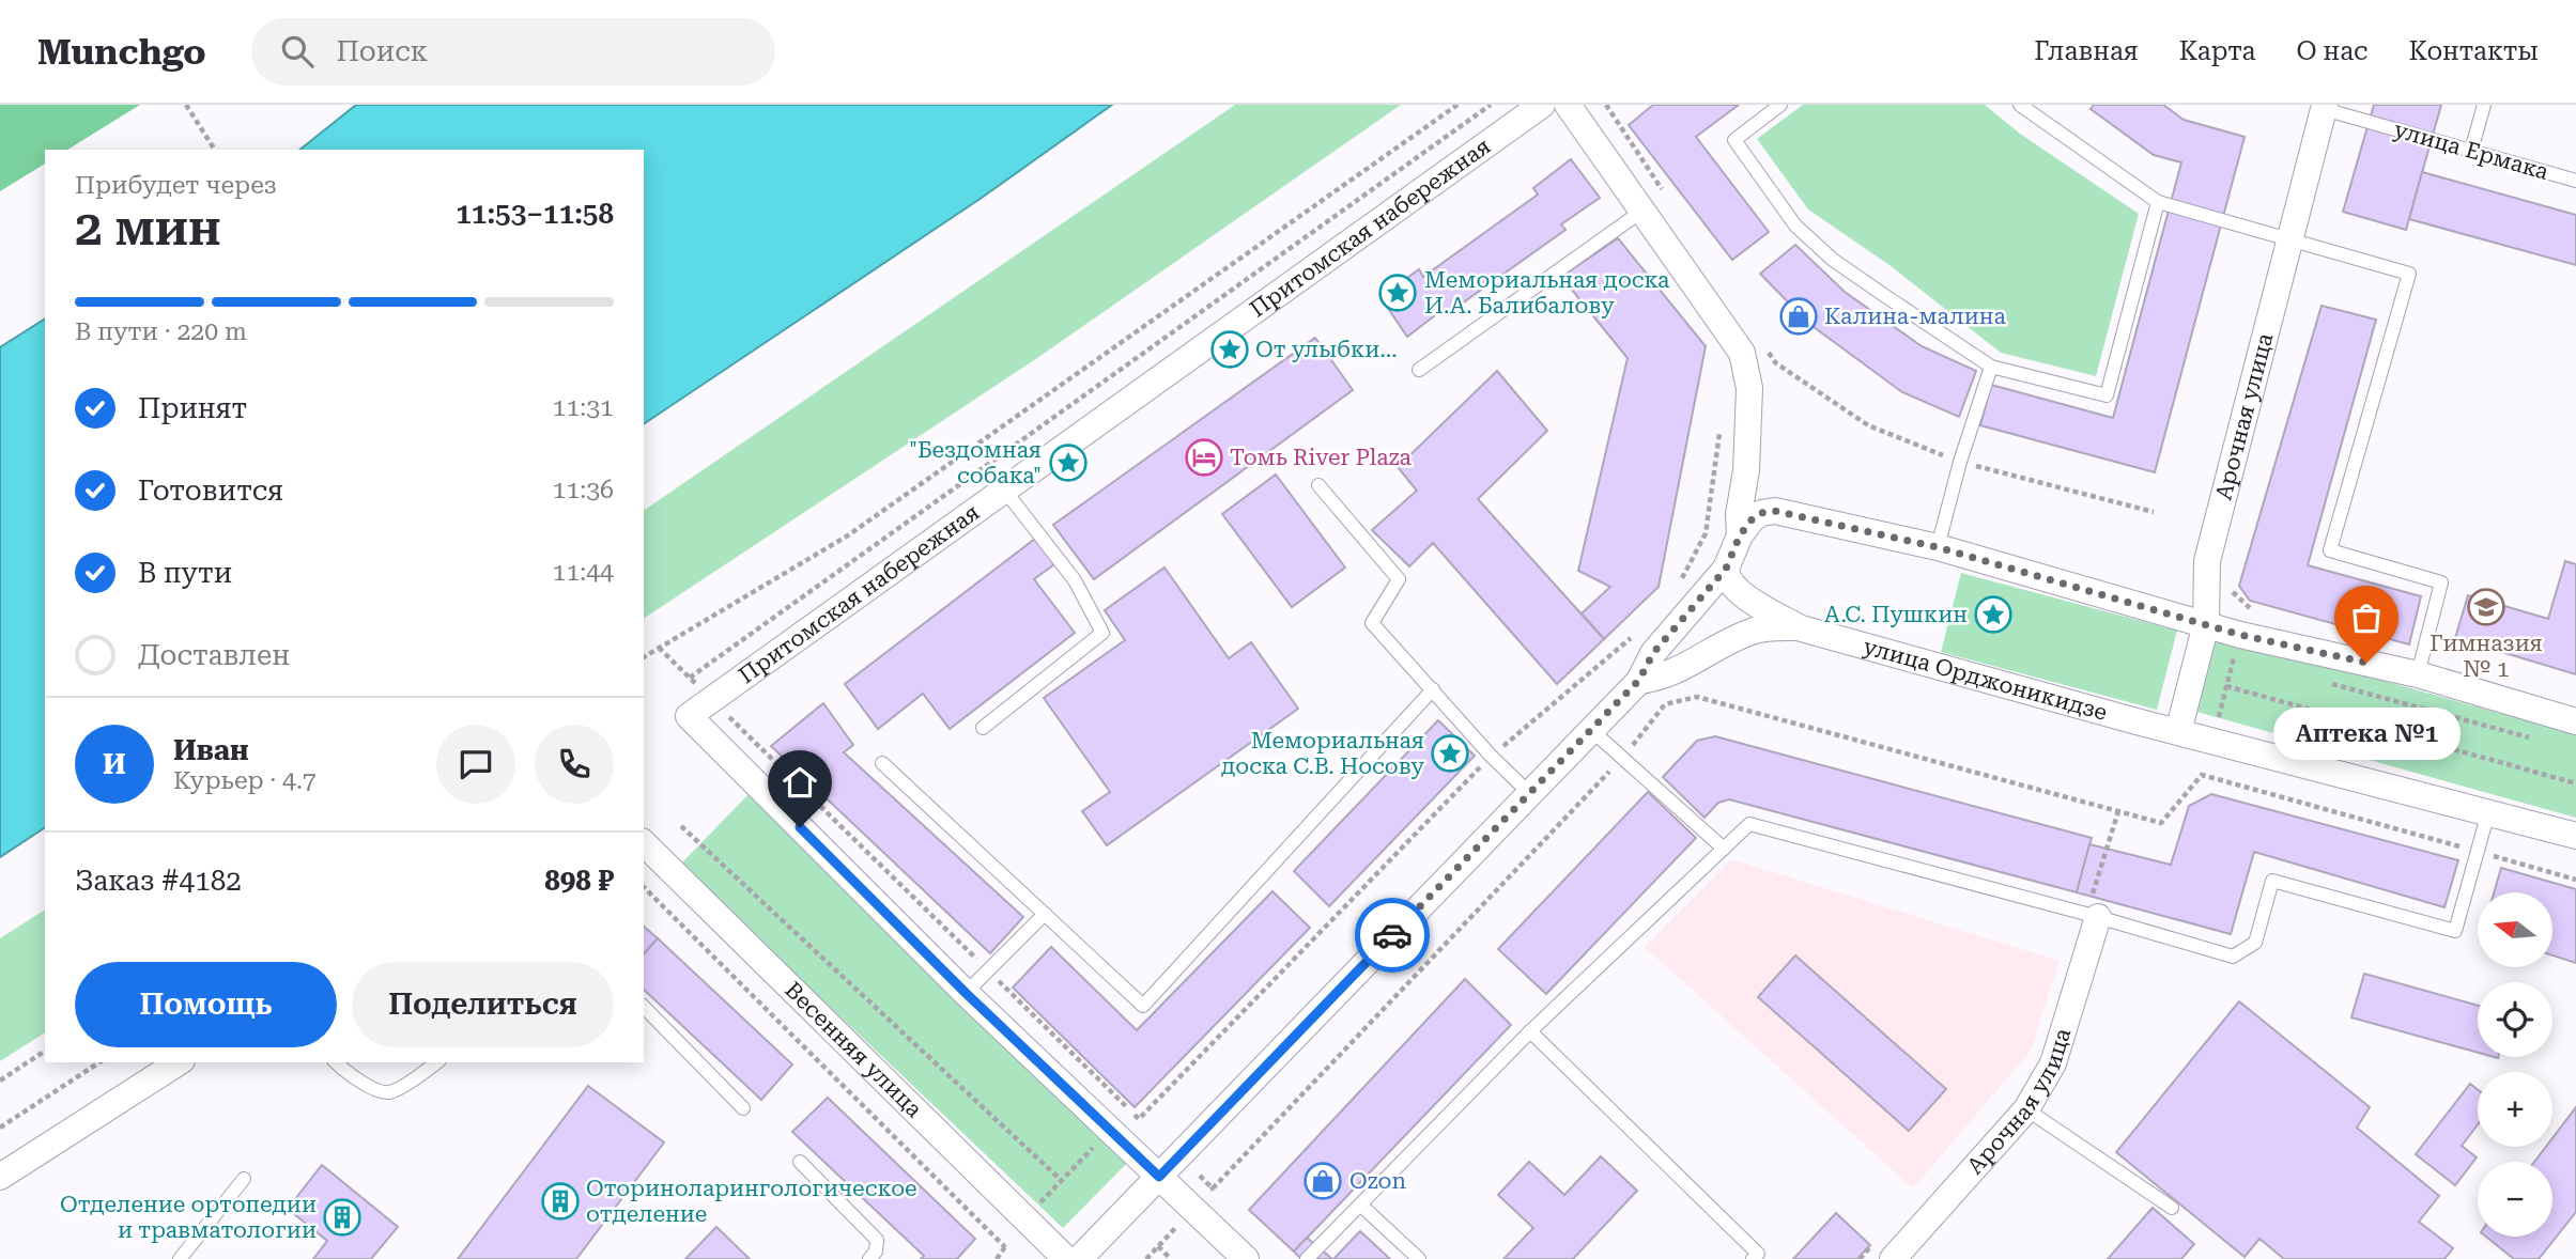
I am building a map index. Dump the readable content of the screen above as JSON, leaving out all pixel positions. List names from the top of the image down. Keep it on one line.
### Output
{"streets":{"street":["Притомская набережная","Арочная улица","улица Орджоникидзе","Весенняя улица"],"lane":["улица Ермака"]},"crossings":[["улица Ермака","Арочная улица"],["Арочная улица","улица Орджоникидзе"]],"places":{"place":["Мемориальная доска И.А. Балибалову","От улыбки...","\"Бездомная собака\"","А.С. Пушкин","Мемориальная доска С.В. Носову"],"shop":["Калина-малина","Ozon"],"hotel":["Томь River Plaza"],"school or university":["Гимназия № 1"],"other":["Аптека №1"],"building":["Оториноларингологическое отделение","Отделение ортопедии и травматологии"]},"north":"left","page":{"header":"Munchgo","search":"Поиск","nav":["Главная","Карта","О нас","Контакты"],"heading":["2 мин","Прибудет через","11:53–11:58"],"panel":["Иван","Курьер · 4.7","Заказ #4182","898 ₽"],"bar":"В пути · 220 m","list":[["Принят","11:31"],["Готовится","11:36"],["В пути","11:44"],"Доставлен"],"bubble":"Аптека №1","round":"И","map_buttons":["+","−"],"buttons":["Помощь","Поделиться"]}}
